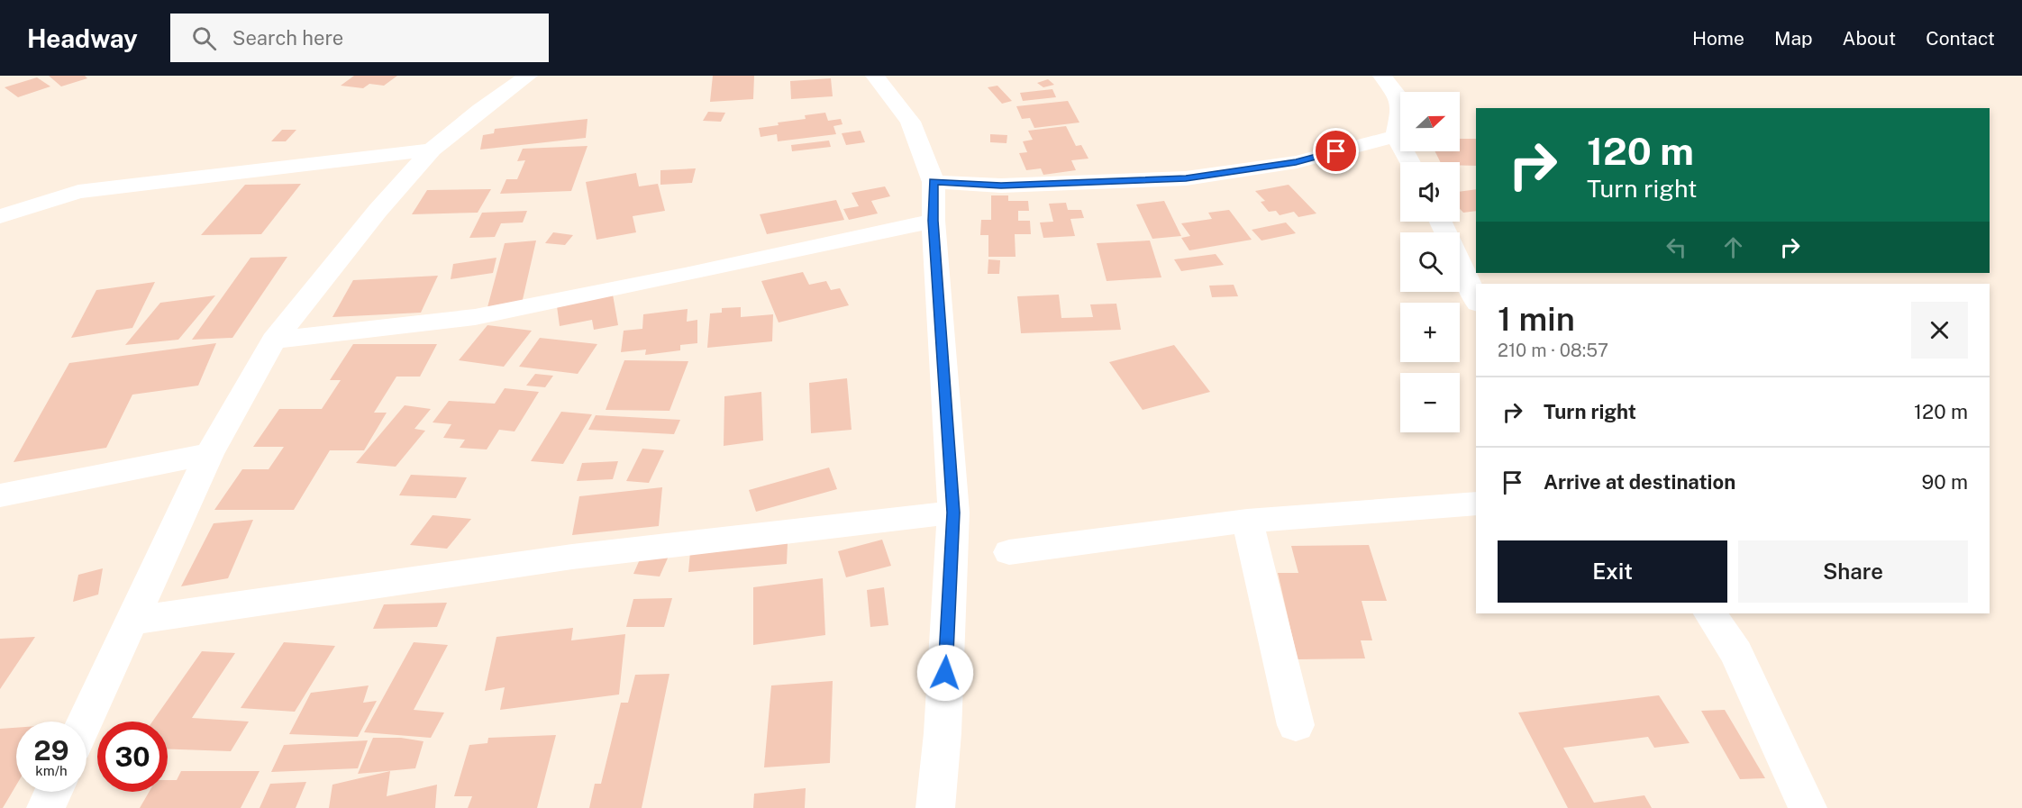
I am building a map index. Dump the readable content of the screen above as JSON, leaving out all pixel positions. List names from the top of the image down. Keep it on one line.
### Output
{"north":"right","page":{"header":"Headway","search":"Search here","nav":["Home","Map","About","Contact"],"map_buttons":["+","−"],"turn":["120 m","Turn right"],"heading":["1 min","210 m · 08:57"],"list":[{"name":"Turn right","value":"120 m"},{"name":"Arrive at destination","value":"90 m"}],"buttons":["Exit","Share"],"speed":"29 km/h","limit":"30"}}
